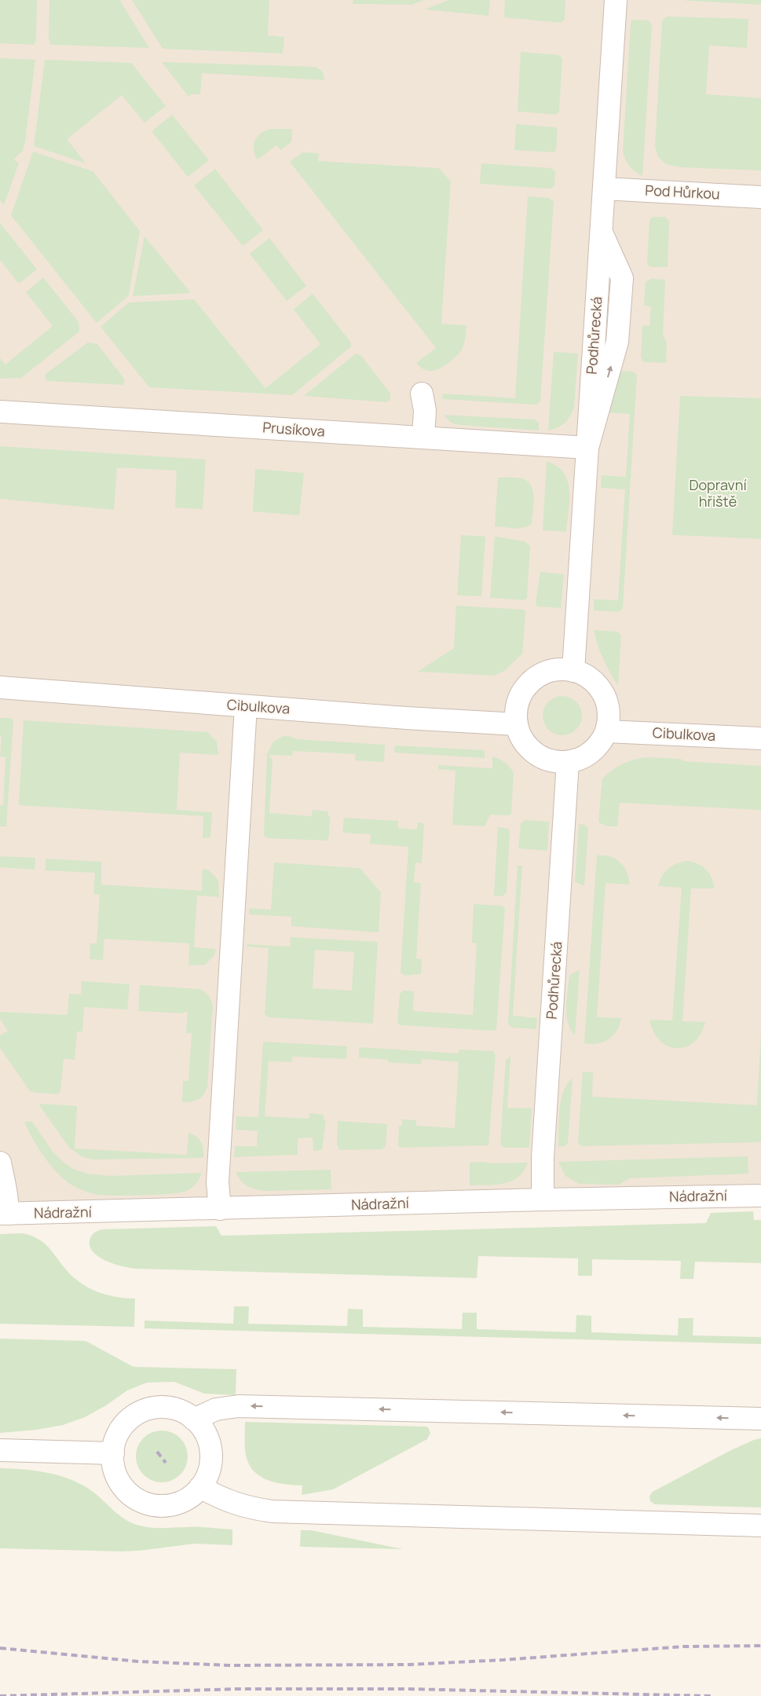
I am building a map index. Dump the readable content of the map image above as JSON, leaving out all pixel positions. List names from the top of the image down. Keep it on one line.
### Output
{"streets":{"street":["Pod Hůrkou","Podhůrecká","Prusíkova","Cibulkova","Nádražní"]},"crossings":[["Pod Hůrkou","Podhůrecká"],["Podhůrecká","Prusíkova"],["Podhůrecká","Cibulkova"],["Podhůrecká","Nádražní"]],"parks":["Dopravní hřiště"]}
